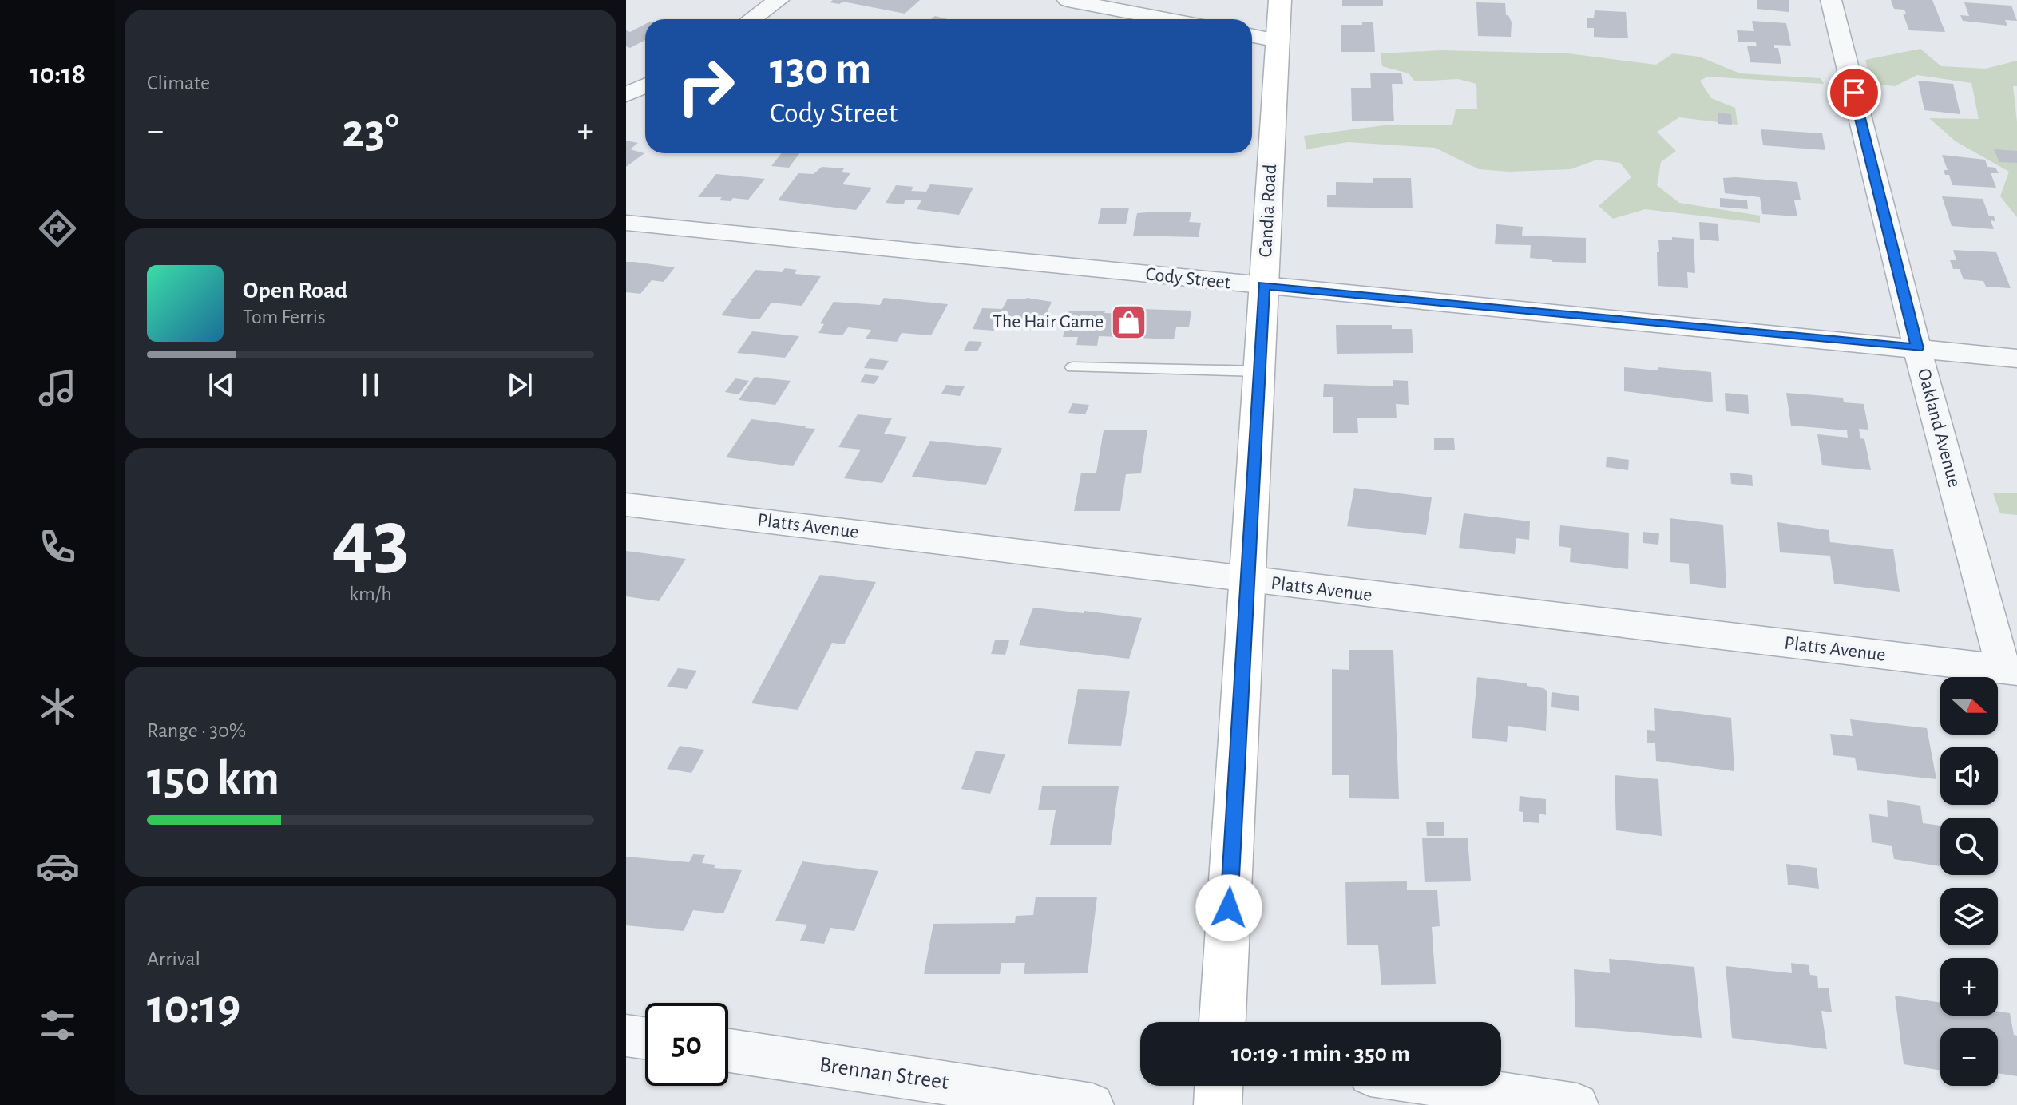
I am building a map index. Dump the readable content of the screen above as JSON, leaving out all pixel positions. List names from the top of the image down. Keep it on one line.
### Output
{"streets":{"main road":["Candia Road"],"street":["Cody Street","Oakland Avenue","Platts Avenue","Brennan Street"]},"crossings":[["Candia Road","Cody Street"],["Candia Road","Platts Avenue"],["Cody Street","Oakland Avenue"],["Oakland Avenue","Platts Avenue"]],"places":{"shop":["The Hair Game"]},"north":"right","page":{"tabs":"10:18","tile":["Climate",["43","km/h"],["Range · 30%","150 km"],["Arrival","10:19"]],"turn":["130 m","Cody Street"],"heat":["−","23°","+"],"song":["Open Road","Tom Ferris"],"map_buttons":["+","−"],"limit":"50","trip":"10:19 · 1 min · 350 m"}}
